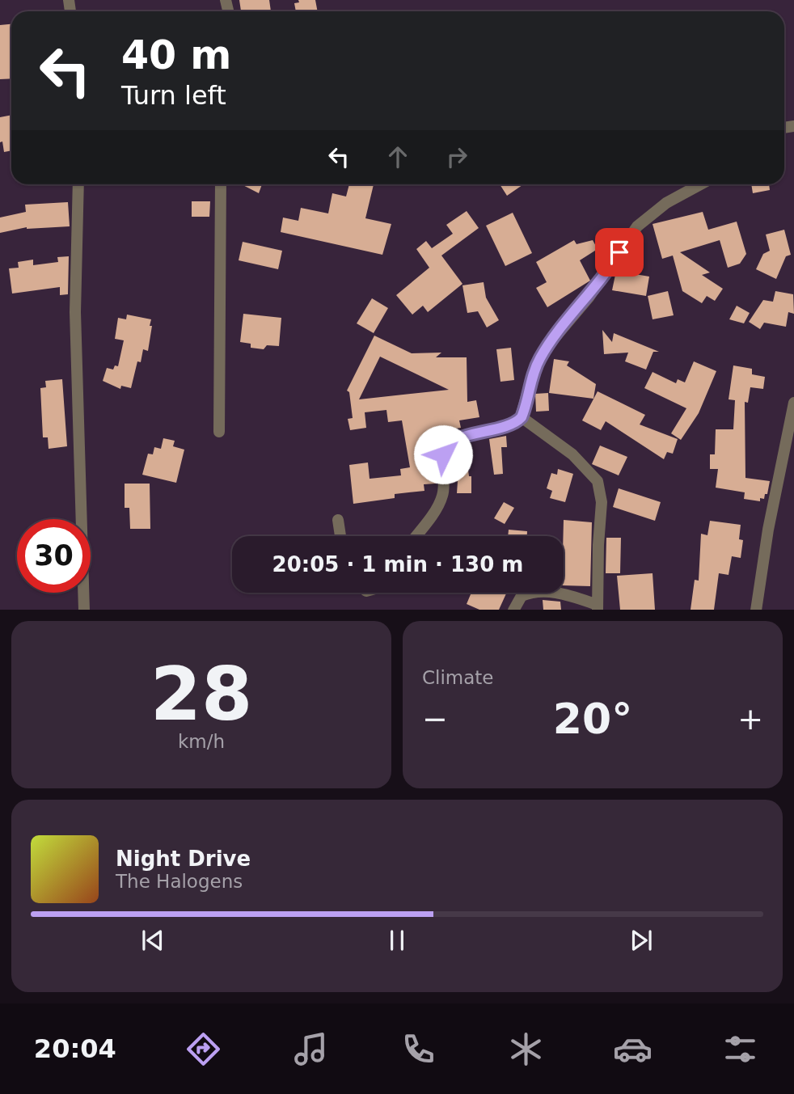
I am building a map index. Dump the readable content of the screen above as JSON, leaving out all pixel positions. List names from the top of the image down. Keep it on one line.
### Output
{"page":{"turn":["40 m","Turn left"],"limit":"30","trip":"20:05 · 1 min · 130 m","tile":[["28","km/h"],"Climate"],"heat":["−","20°","+"],"song":["Night Drive","The Halogens"],"tabs":"20:04"}}
